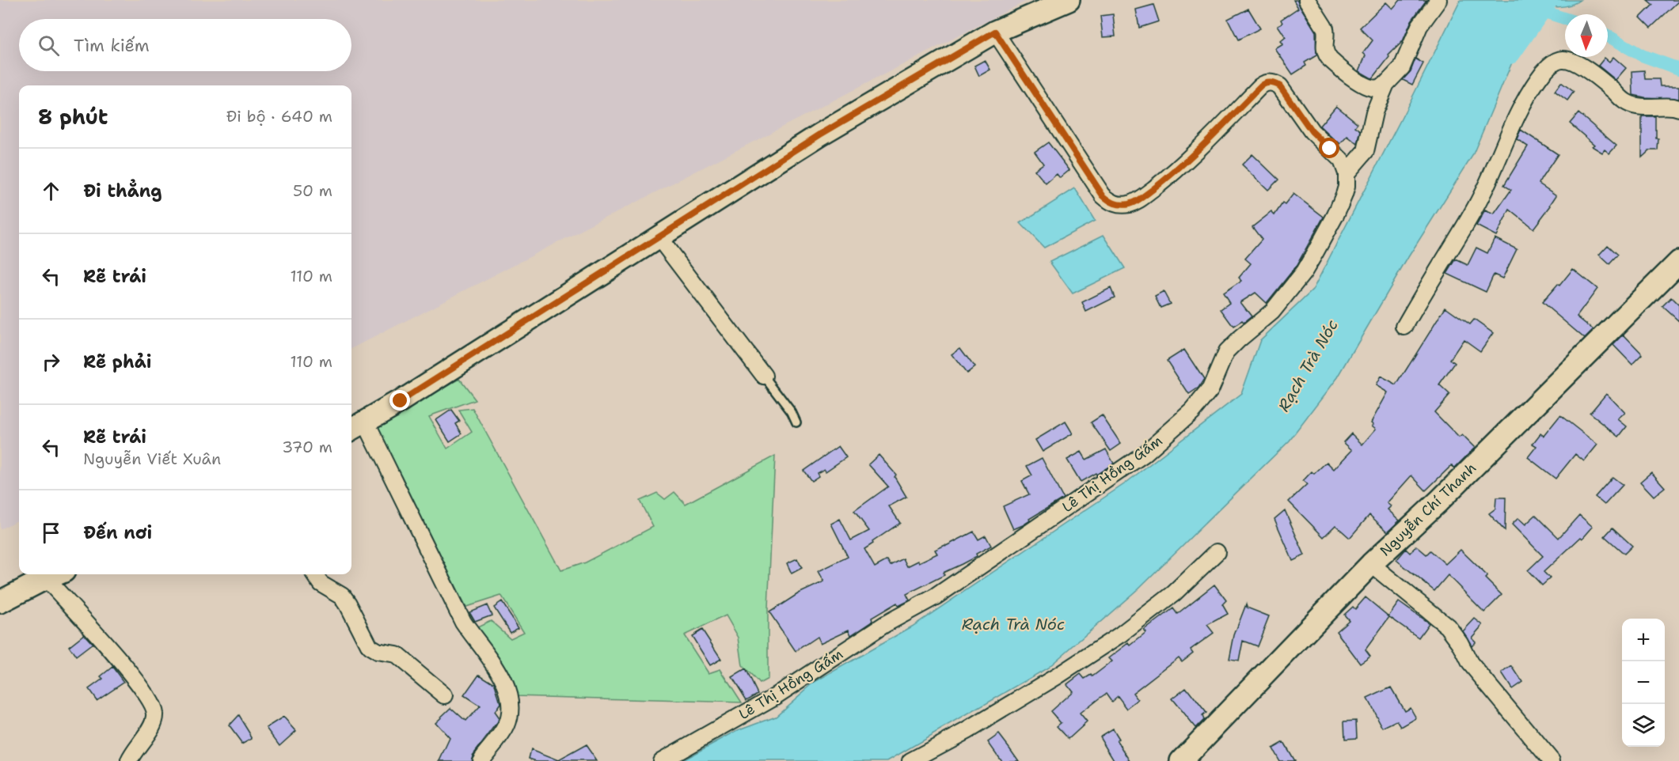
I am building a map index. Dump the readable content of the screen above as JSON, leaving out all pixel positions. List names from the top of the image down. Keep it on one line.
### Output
{"streets":{"street":["Lê Thị Hồng Gấm","Nguyễn Chí Thanh"]},"water":["Rạch Trà Nóc"],"north":"bottom","page":{"search":"Tìm kiếm","heading":["8 phút","Đi bộ · 640 m"],"list":[["Đi thẳng","50 m"],["Rẽ trái","110 m"],["Rẽ phải","110 m"],["Rẽ trái","Nguyễn Viết Xuân","370 m"],"Đến nơi"],"map_buttons":["+","−"]}}
